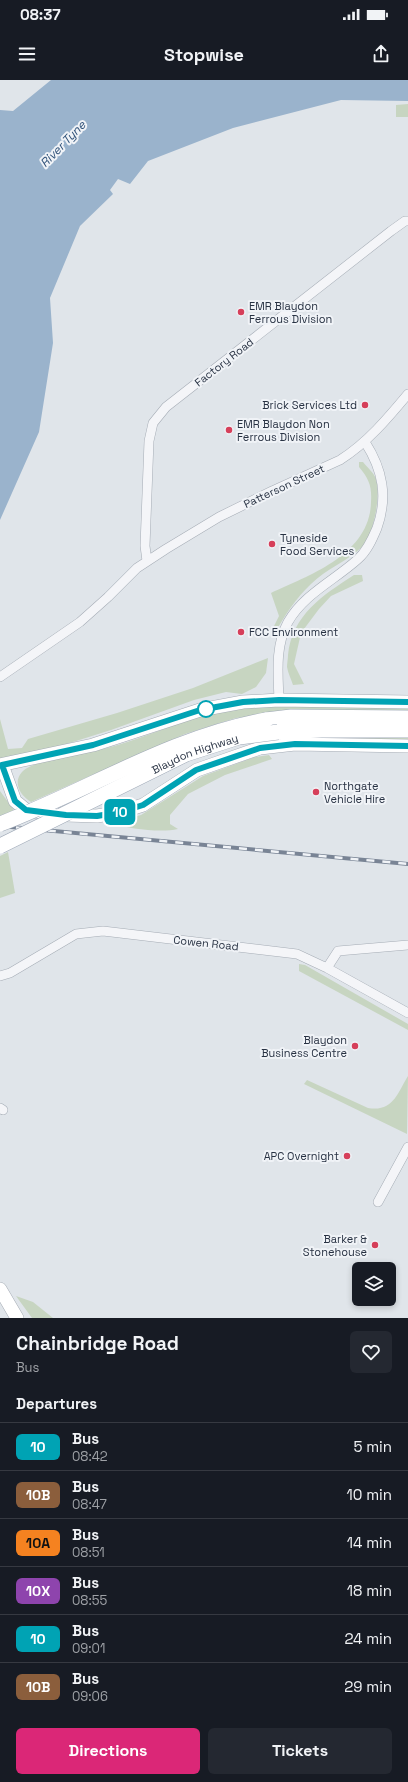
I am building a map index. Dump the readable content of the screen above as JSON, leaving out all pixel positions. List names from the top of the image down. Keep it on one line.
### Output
{"streets":{"main road":["Blaydon Highway"],"street":["Factory Road","Patterson Street","Cowen Road"]},"crossings":[["Factory Road","Patterson Street"]],"water":["River Tyne"],"places":["EMR Blaydon Ferrous Division","Brick Services Ltd","EMR Blaydon Non Ferrous Division","Tyneside Food Services","FCC Environment","Northgate Vehicle Hire","Blaydon Business Centre","APC Overnight","Barker & Stonehouse"],"lines":["bus line 10"],"page":{"status":"08:37","header":"Stopwise","on_map":"10","heading":[["Chainbridge Road","Bus"],"Departures"],"list":[{"mark":"10","name":"Bus","note":"08:42","value":"5 min"},{"mark":"10B","name":"Bus","note":"08:47","value":"10 min"},{"mark":"10A","name":"Bus","note":"08:51","value":"14 min"},{"mark":"10X","name":"Bus","note":"08:55","value":"18 min"},{"mark":"10","name":"Bus","note":"09:01","value":"24 min"},{"mark":"10B","name":"Bus","note":"09:06","value":"29 min"}],"buttons":["Directions","Tickets"]}}
